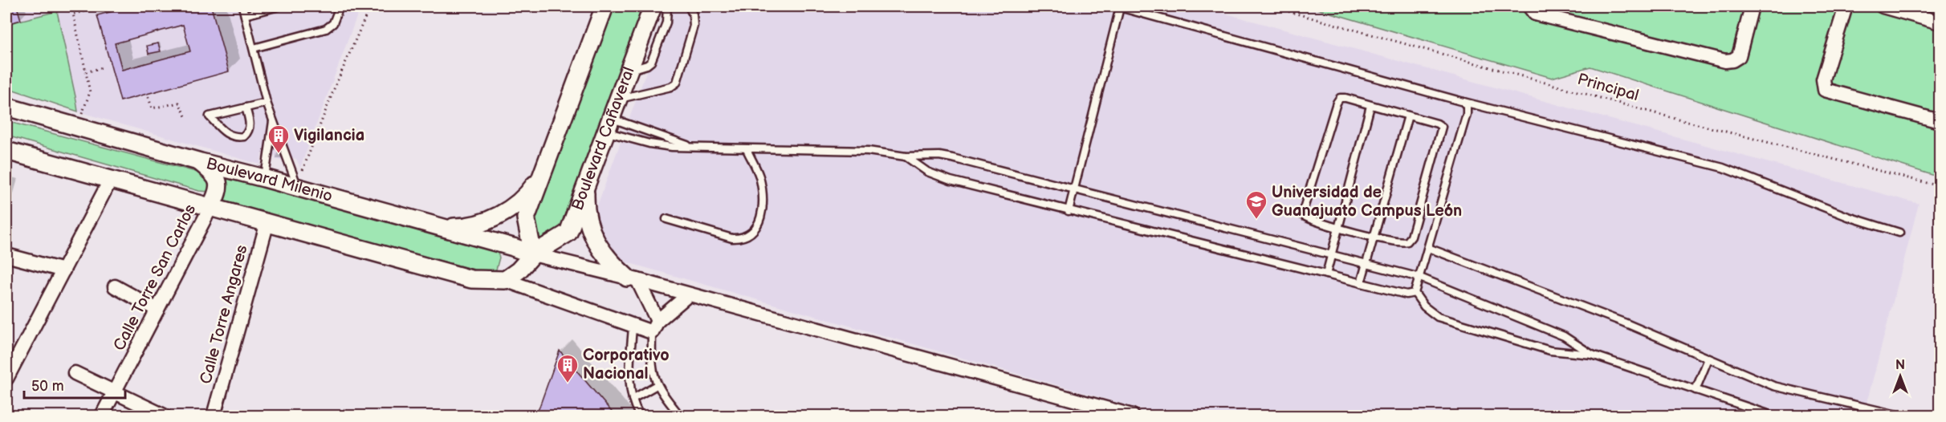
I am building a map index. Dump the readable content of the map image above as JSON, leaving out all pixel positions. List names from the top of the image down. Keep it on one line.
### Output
{"streets":{"street":["Boulevard Cañaveral","Boulevard Milenio","Calle Torre San Carlos","Calle Torre Angares"],"path":["Principal"]},"crossings":[["Boulevard Cañaveral","Boulevard Milenio"]],"places":{"building":["Vigilancia","Corporativo Nacional"],"school or university":["Universidad de Guanajuato Campus León"]},"scale_bar":"50 m","north":"top"}
